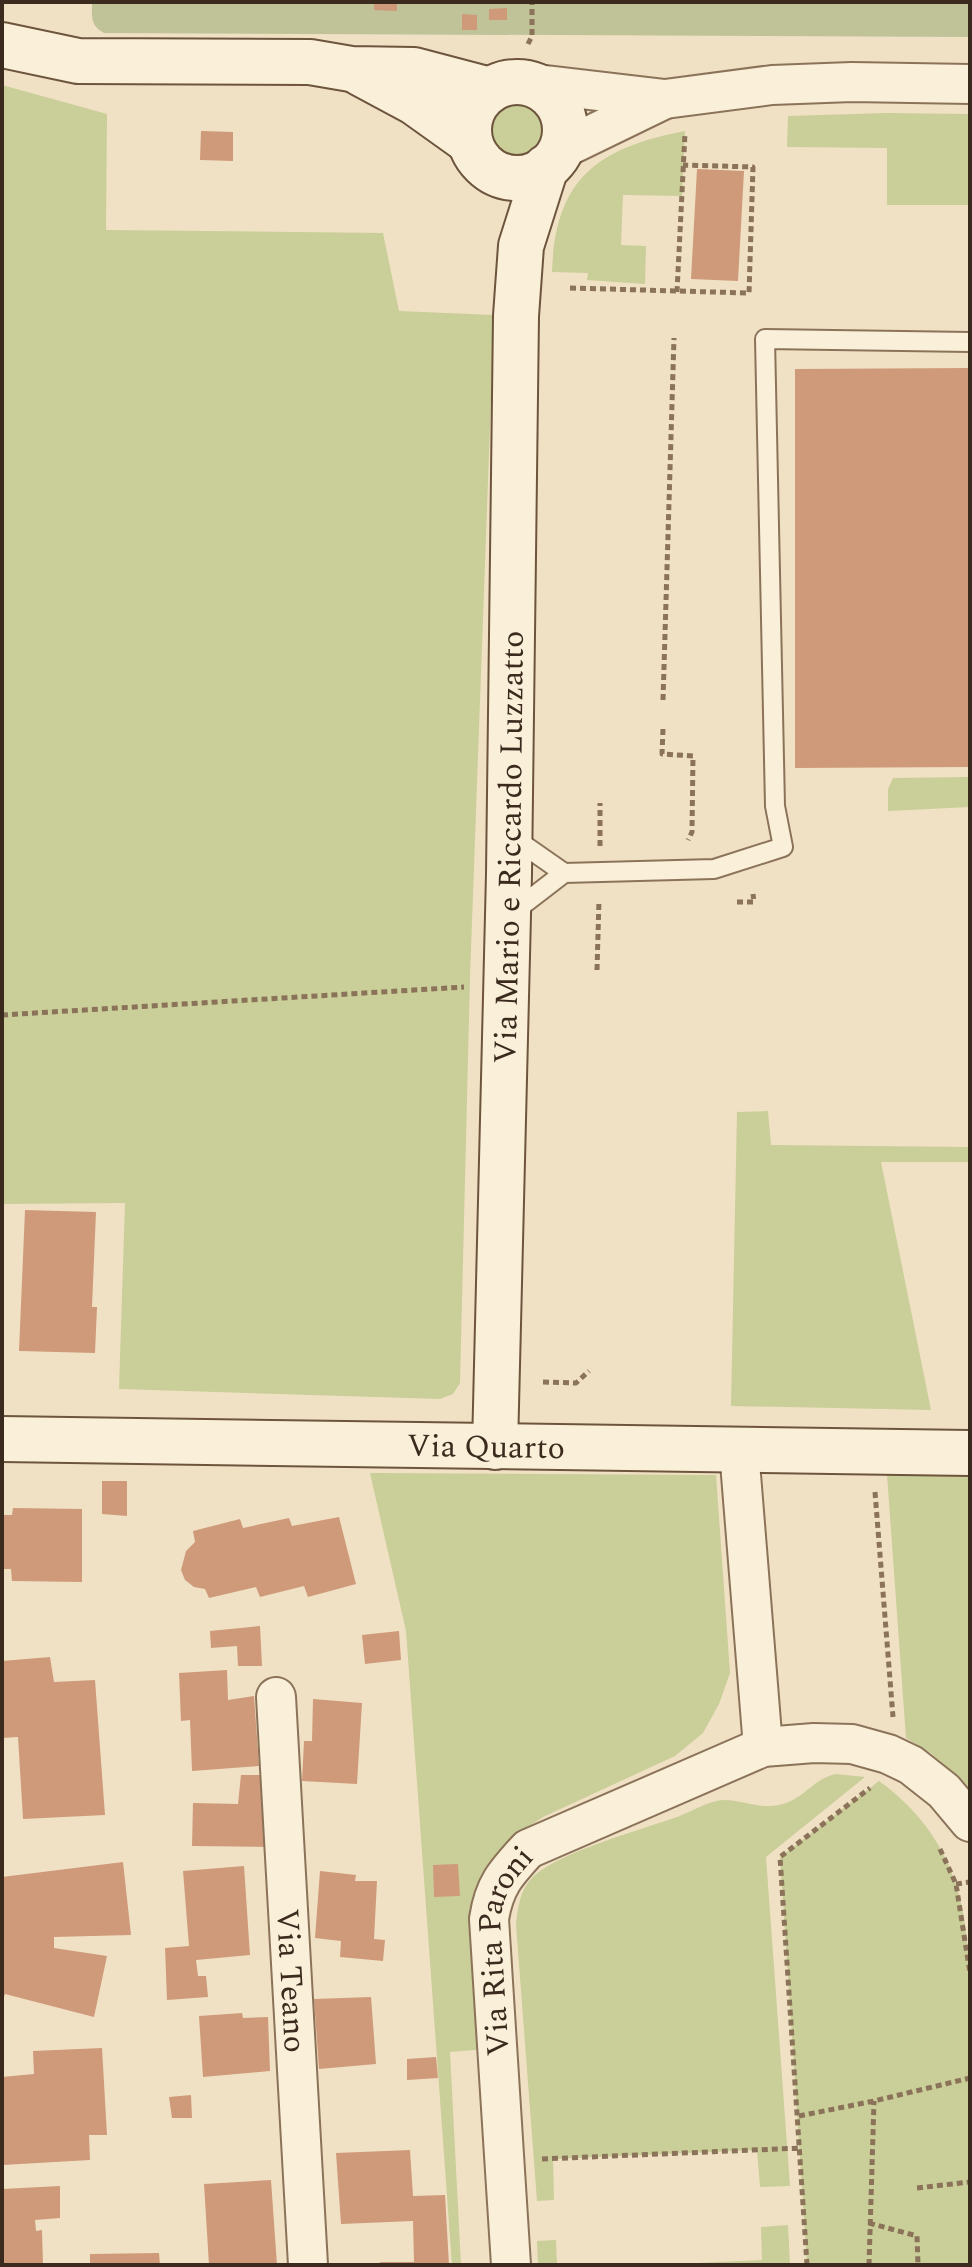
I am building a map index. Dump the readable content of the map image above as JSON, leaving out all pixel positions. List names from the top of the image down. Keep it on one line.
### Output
{"streets":{"street":["Via Mario e Riccardo Luzzatto","Via Quarto","Via Rita Paroni","Via Teano"]},"crossings":[["Via Mario e Riccardo Luzzatto","Via Quarto"]]}
